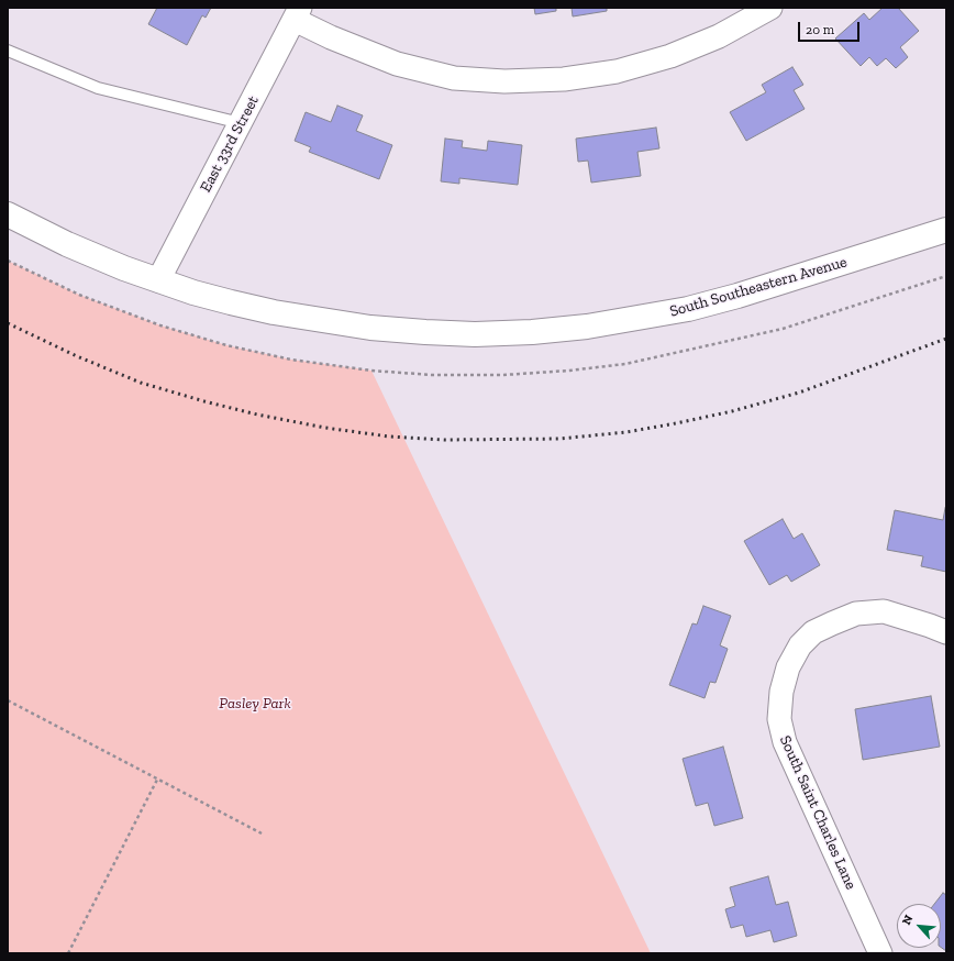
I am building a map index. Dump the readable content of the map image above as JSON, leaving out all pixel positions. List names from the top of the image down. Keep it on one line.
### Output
{"streets":{"main road":["South Southeastern Avenue"],"street":["East 33rd Street","South Saint Charles Lane"]},"crossings":[["East 33rd Street","South Southeastern Avenue"]],"parks":["Pasley Park"],"scale_bar":"20 m","north":"top left"}
